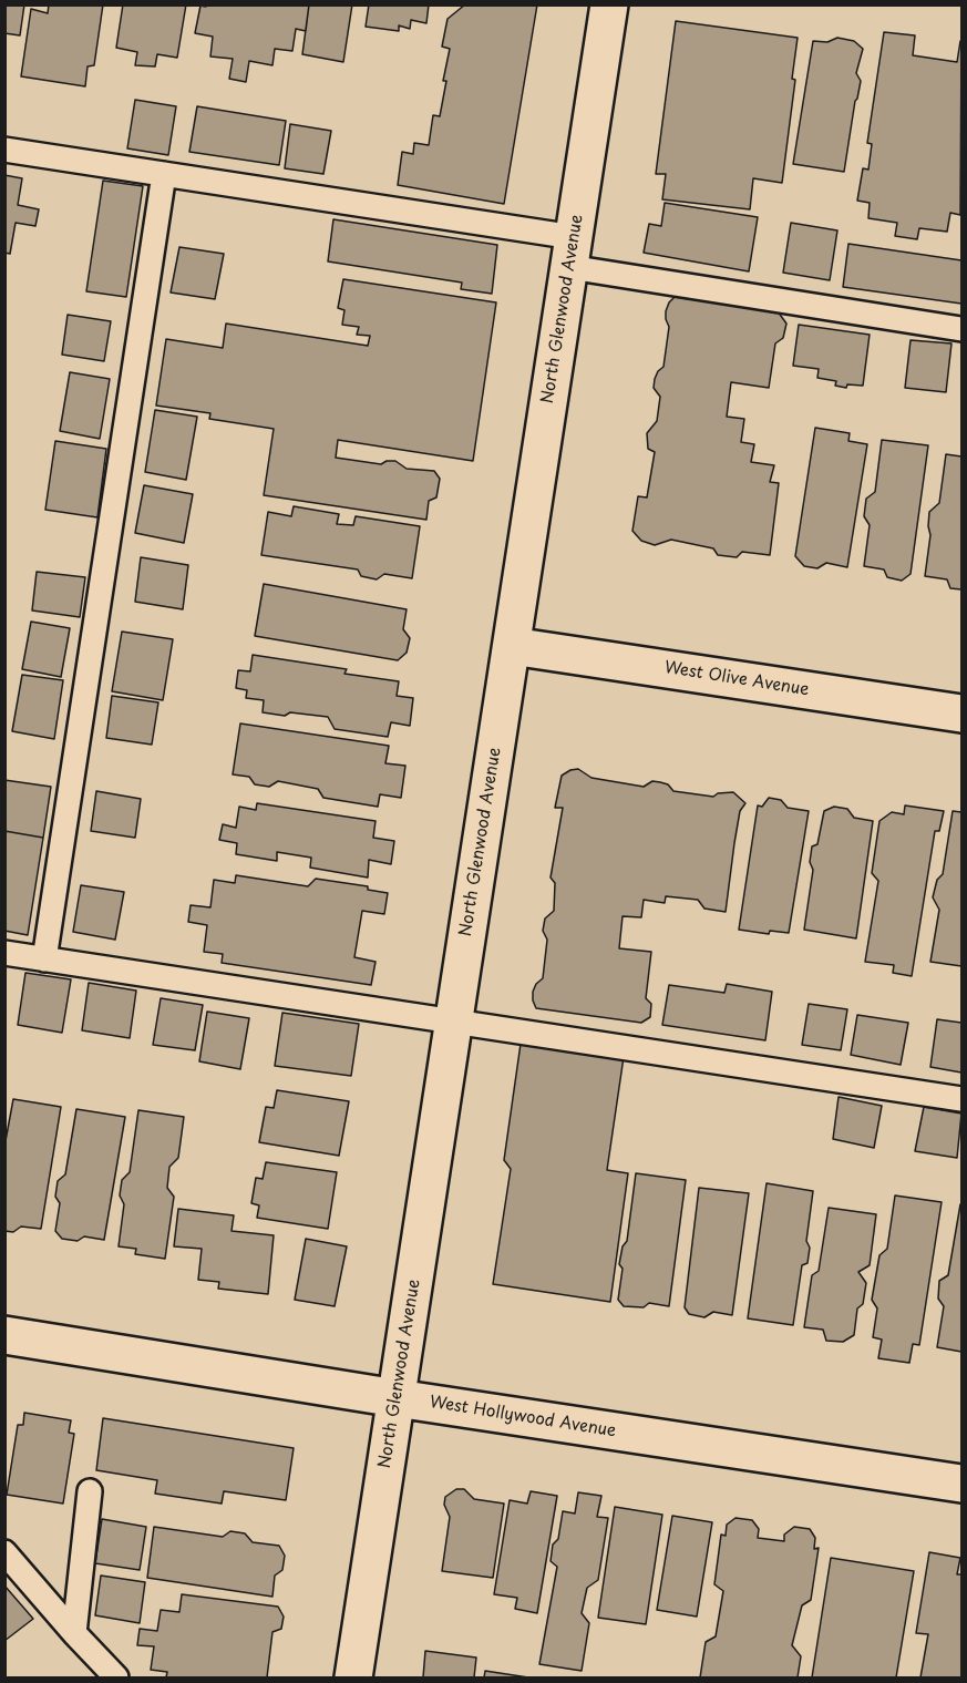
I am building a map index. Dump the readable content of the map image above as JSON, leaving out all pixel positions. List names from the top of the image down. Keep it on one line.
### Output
{"streets":{"street":["North Glenwood Avenue","West Olive Avenue","West Hollywood Avenue"]},"crossings":[["North Glenwood Avenue","West Olive Avenue"],["North Glenwood Avenue","West Hollywood Avenue"]]}
